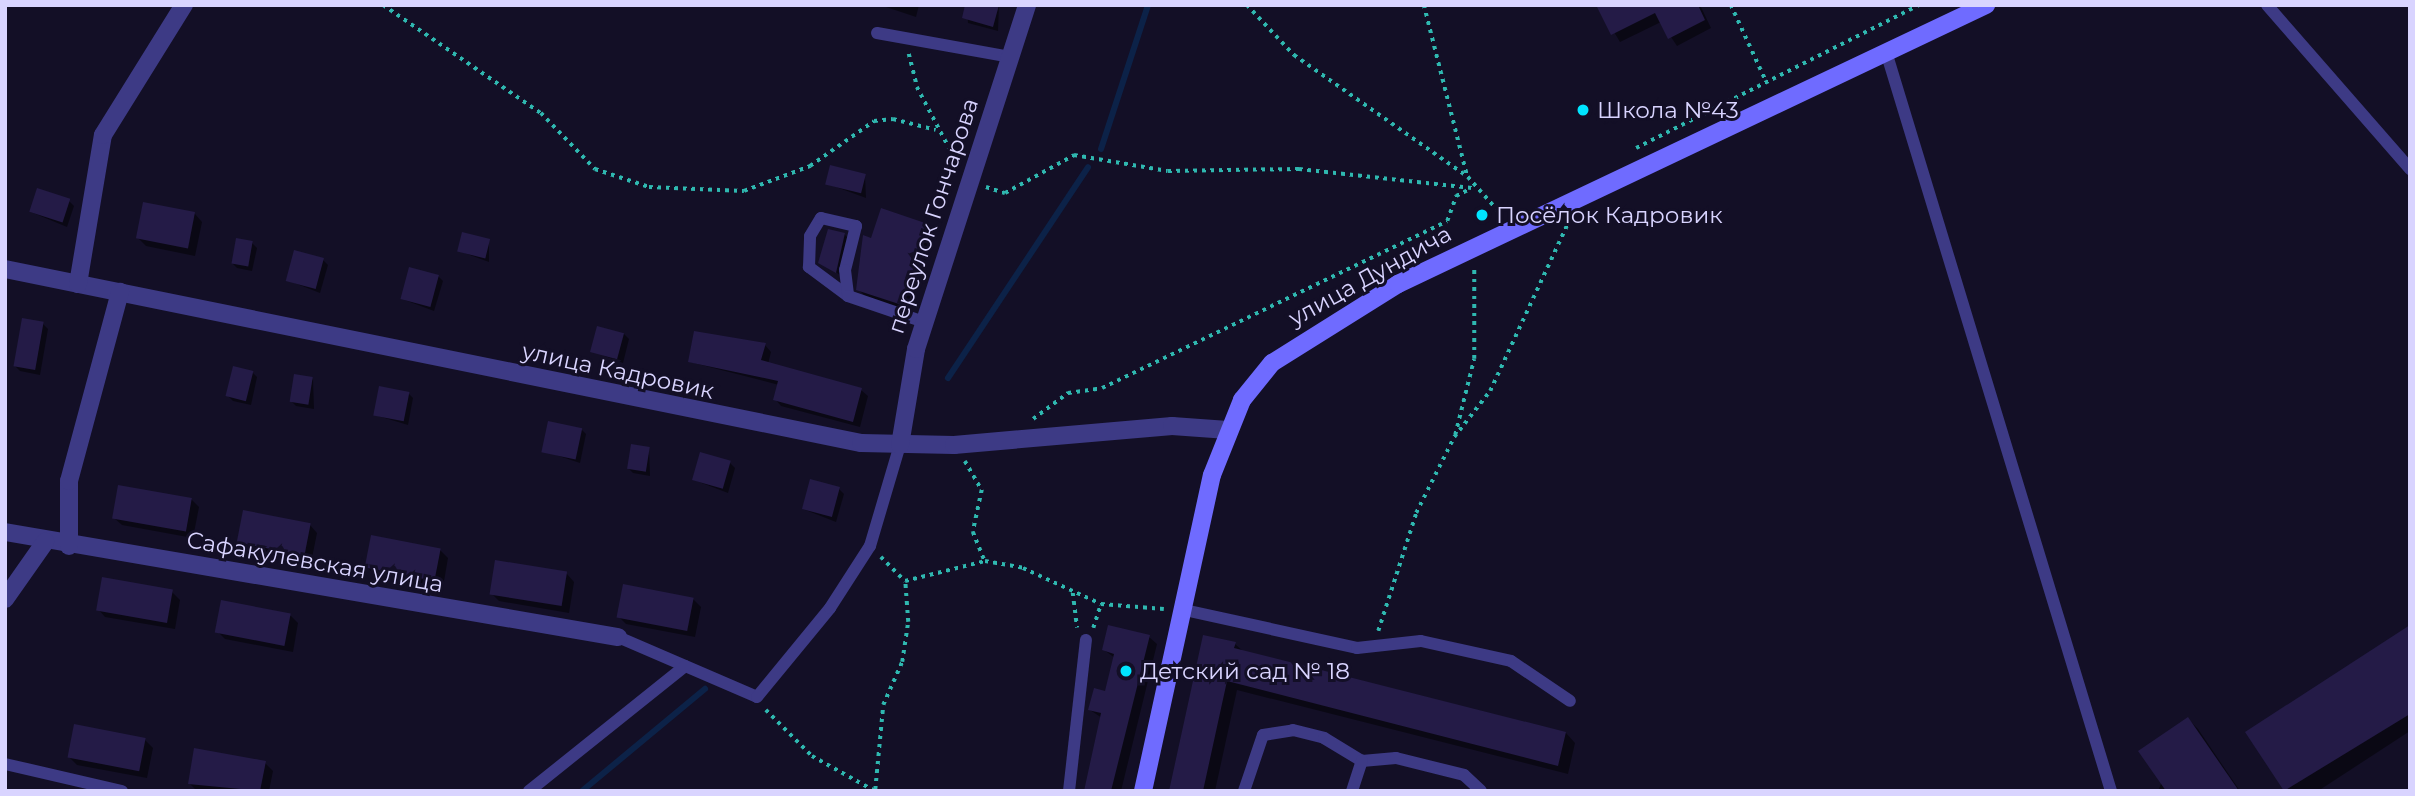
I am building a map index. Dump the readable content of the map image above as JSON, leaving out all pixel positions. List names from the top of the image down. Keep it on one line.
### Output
{"streets":{"main road":["улица Дундича"],"street":["переулок Гончарова","улица Кадровик","Сафакулевская улица"]},"crossings":[["переулок Гончарова","улица Кадровик"],["улица Дундича","улица Кадровик"]],"places":["Школа №43","Посёлок Кадровик","Детский сад № 18"]}
